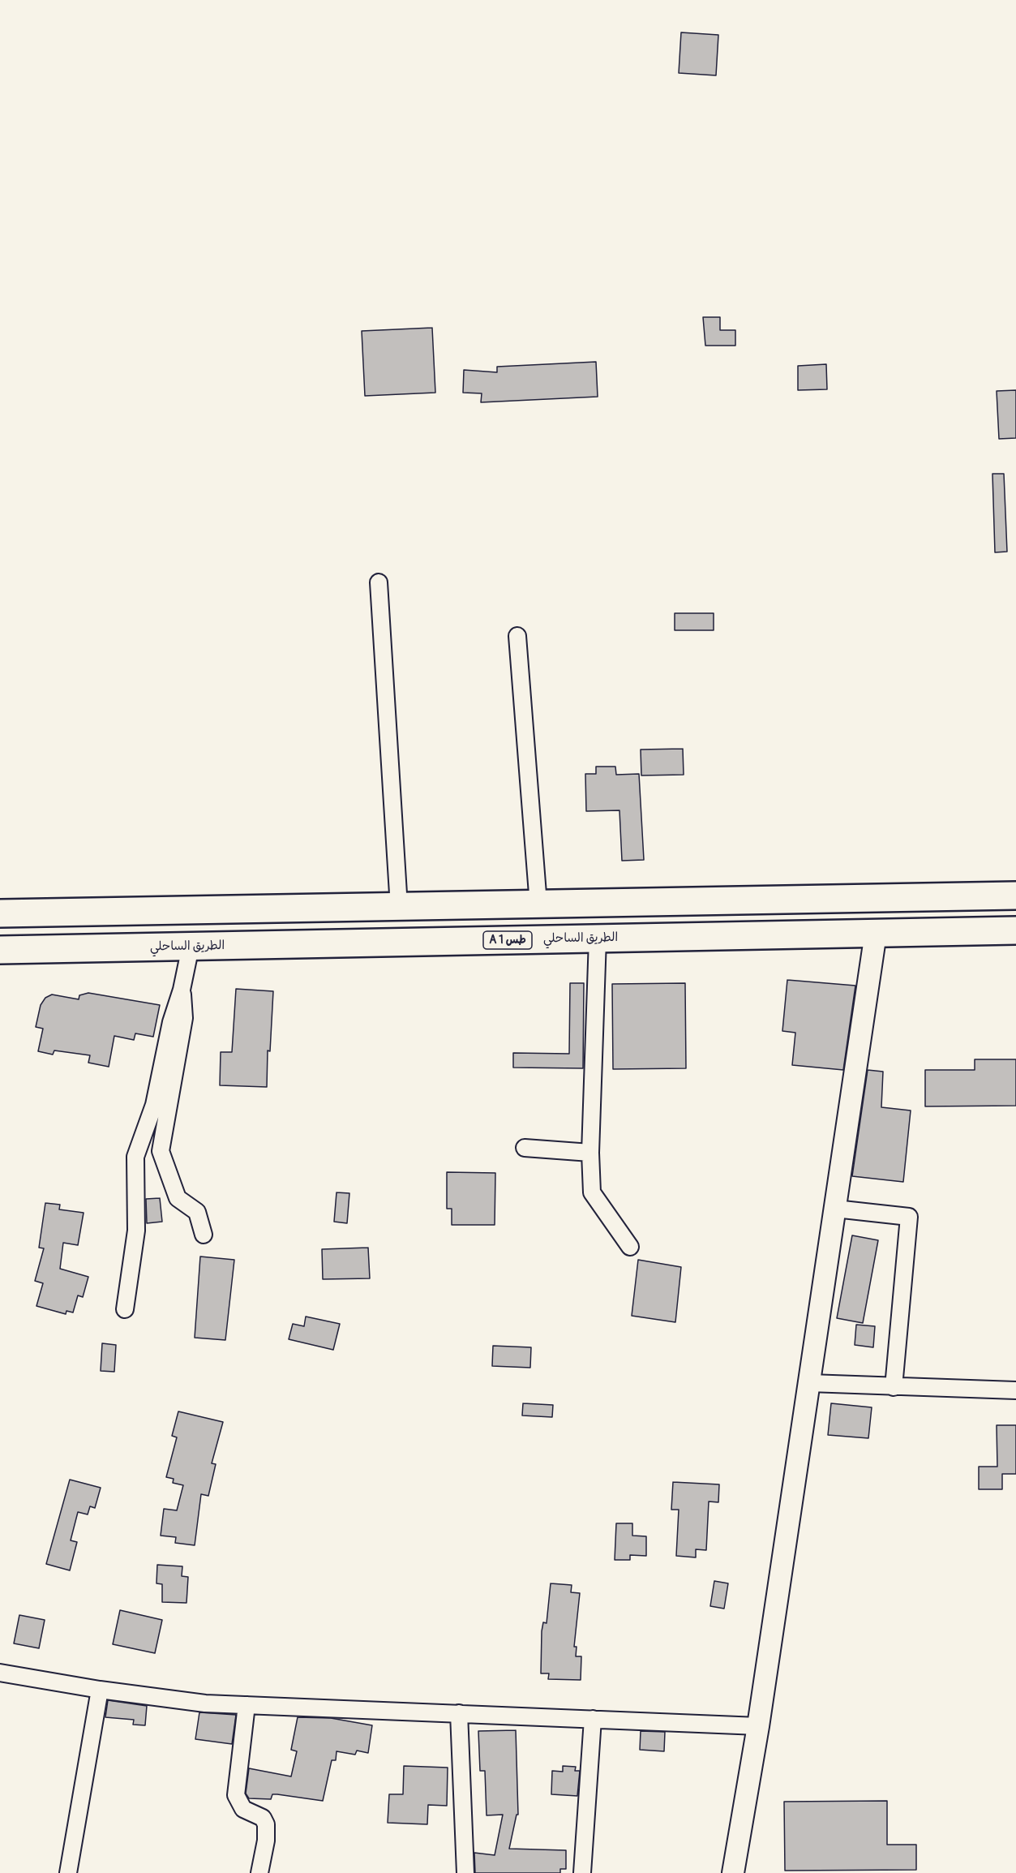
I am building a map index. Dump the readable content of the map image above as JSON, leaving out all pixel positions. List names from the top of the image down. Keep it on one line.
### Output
{"streets":{"highway":["الطريق الساحلي","A 1 طس"]}}
